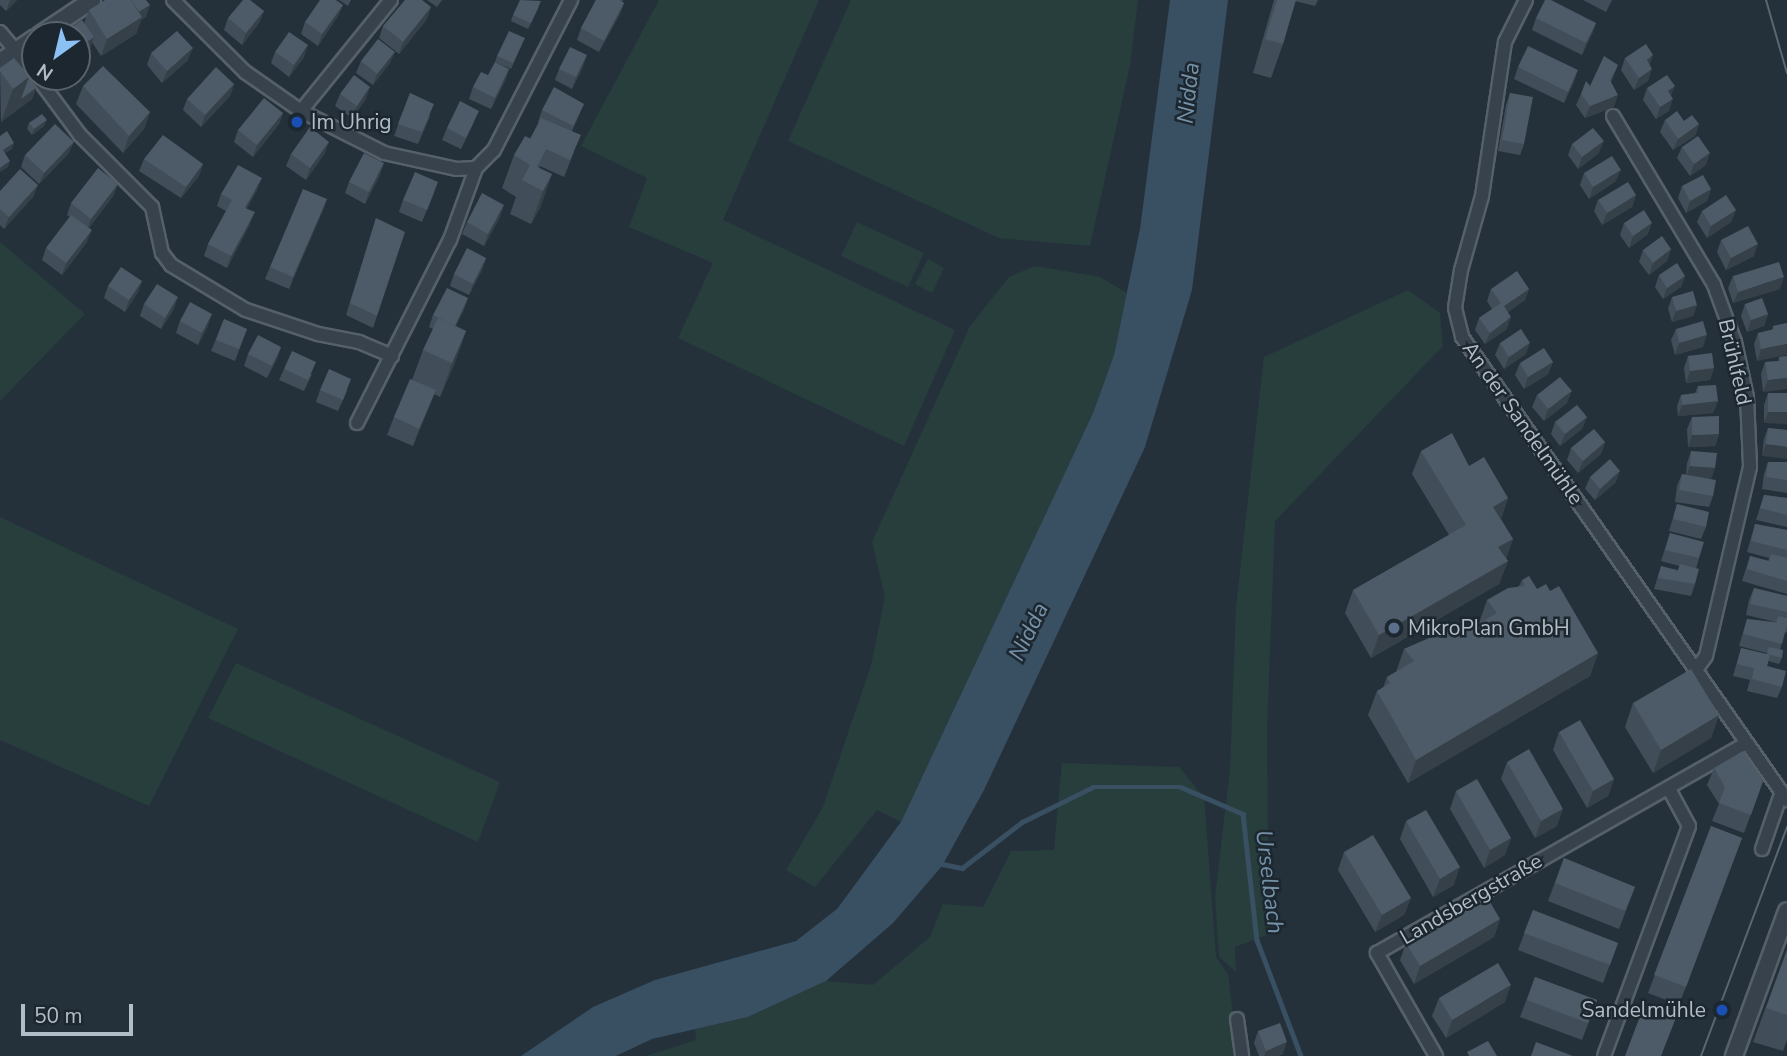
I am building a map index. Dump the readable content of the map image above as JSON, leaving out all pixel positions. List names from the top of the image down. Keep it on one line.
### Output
{"streets":{"street":["Brühlfeld","An der Sandelmühle","Landsbergstraße"]},"crossings":[["Brühlfeld","An der Sandelmühle"],["An der Sandelmühle","Landsbergstraße"]],"water":["Nidda","Urselbach"],"places":["Im Uhrig","MikroPlan GmbH","Sandelmühle"],"scale_bar":"50 m","north":"bottom left"}
